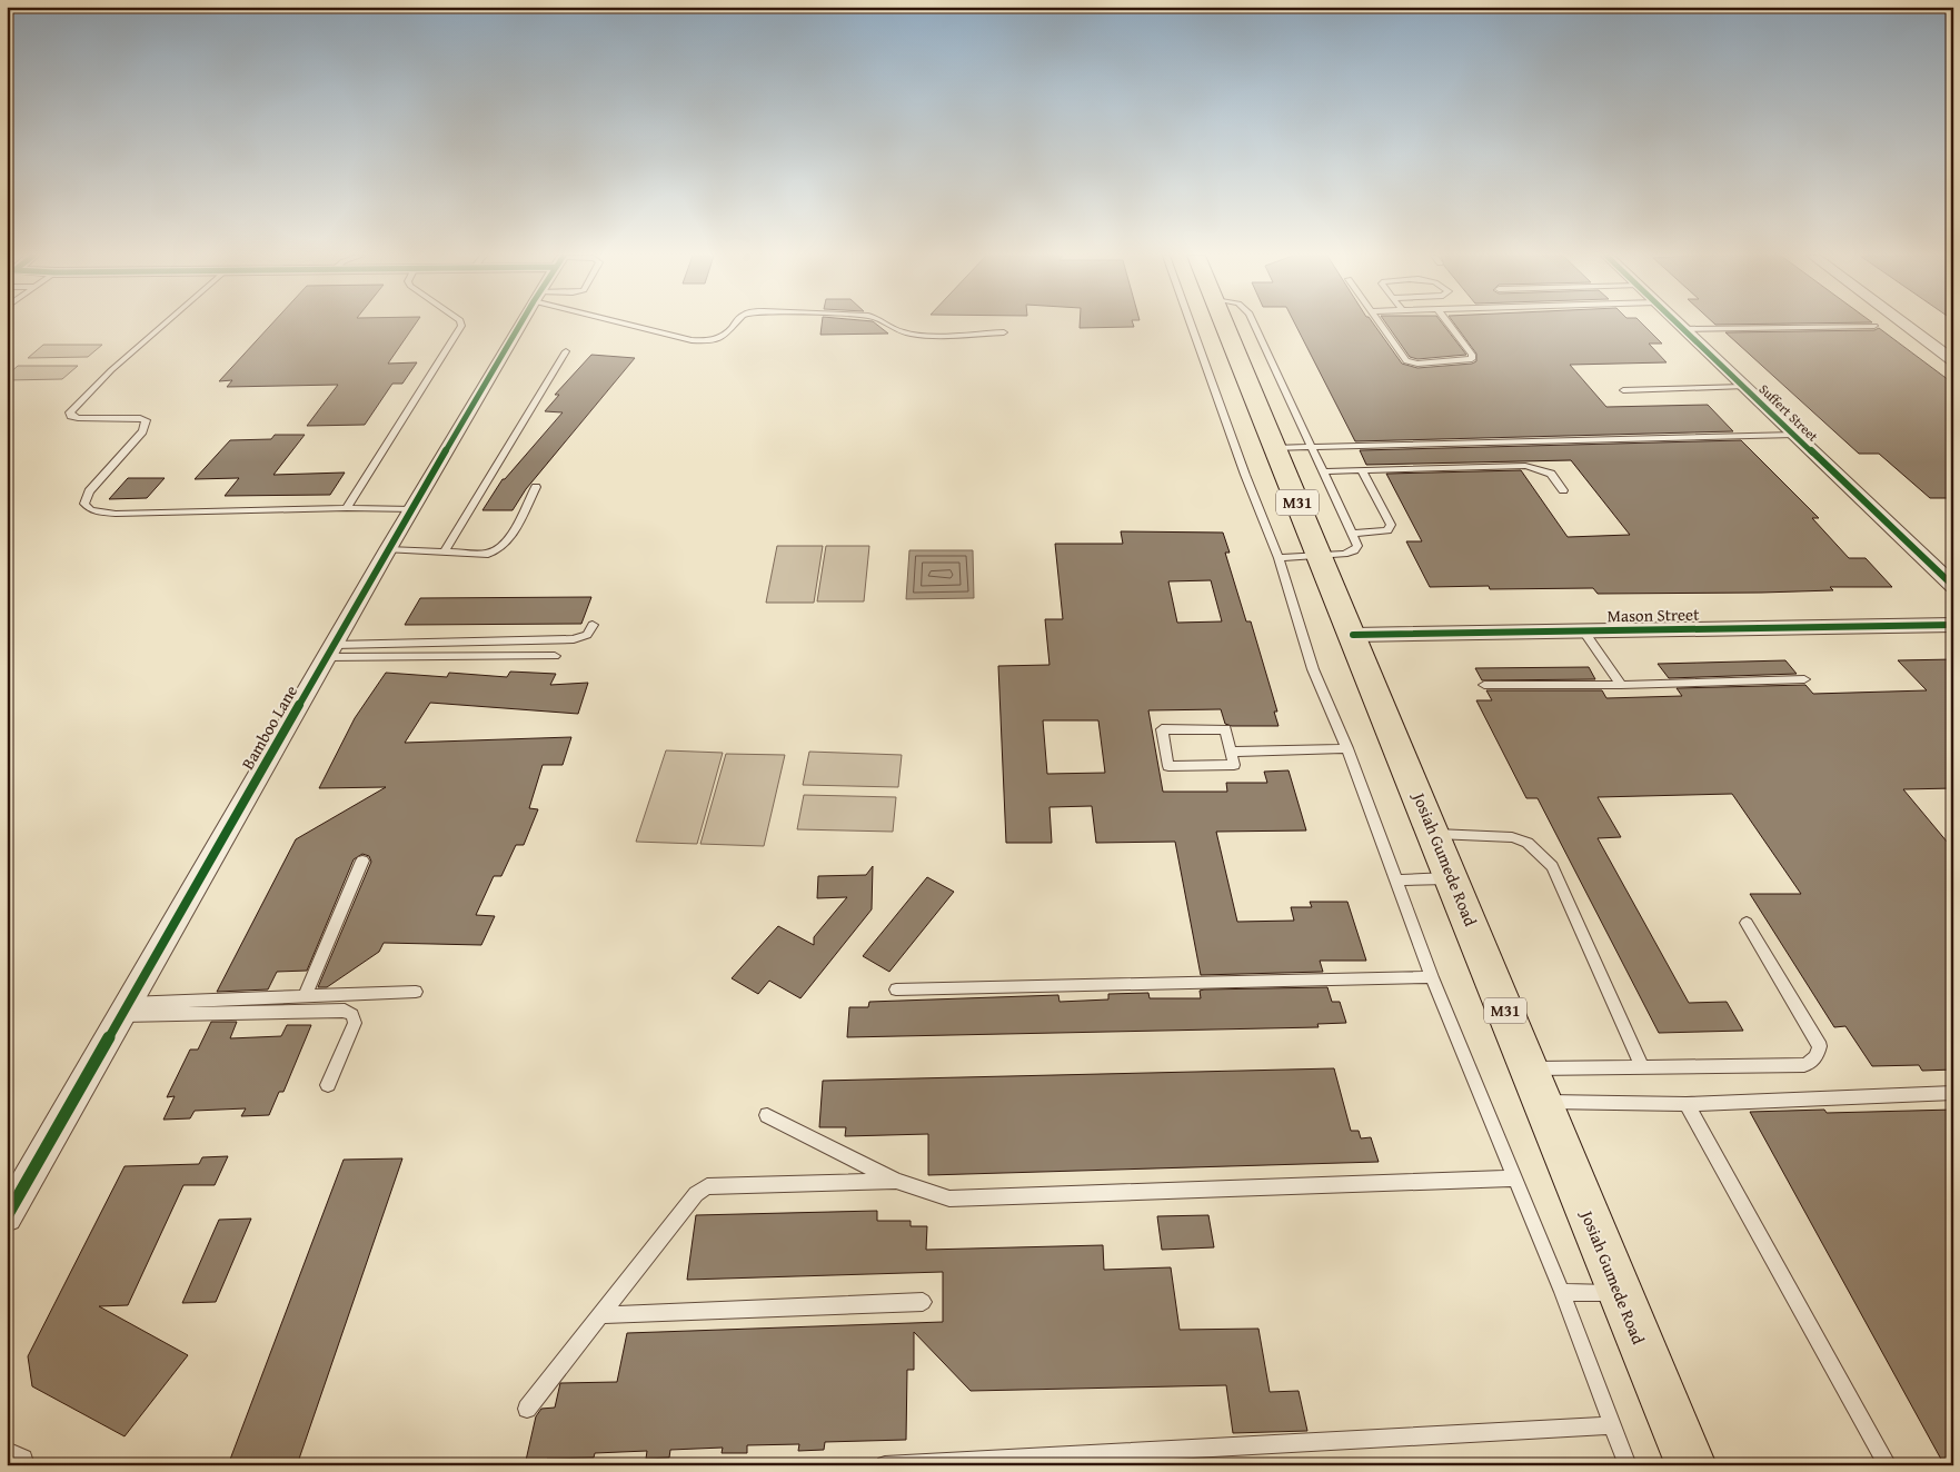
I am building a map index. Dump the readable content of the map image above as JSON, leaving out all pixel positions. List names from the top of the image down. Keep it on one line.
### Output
{"streets":{"main road":["M31","Josiah Gumede Road"],"street":["Suffert Street","Mason Street","Bamboo Lane"]},"crossings":[["Mason Street","Josiah Gumede Road"]]}
